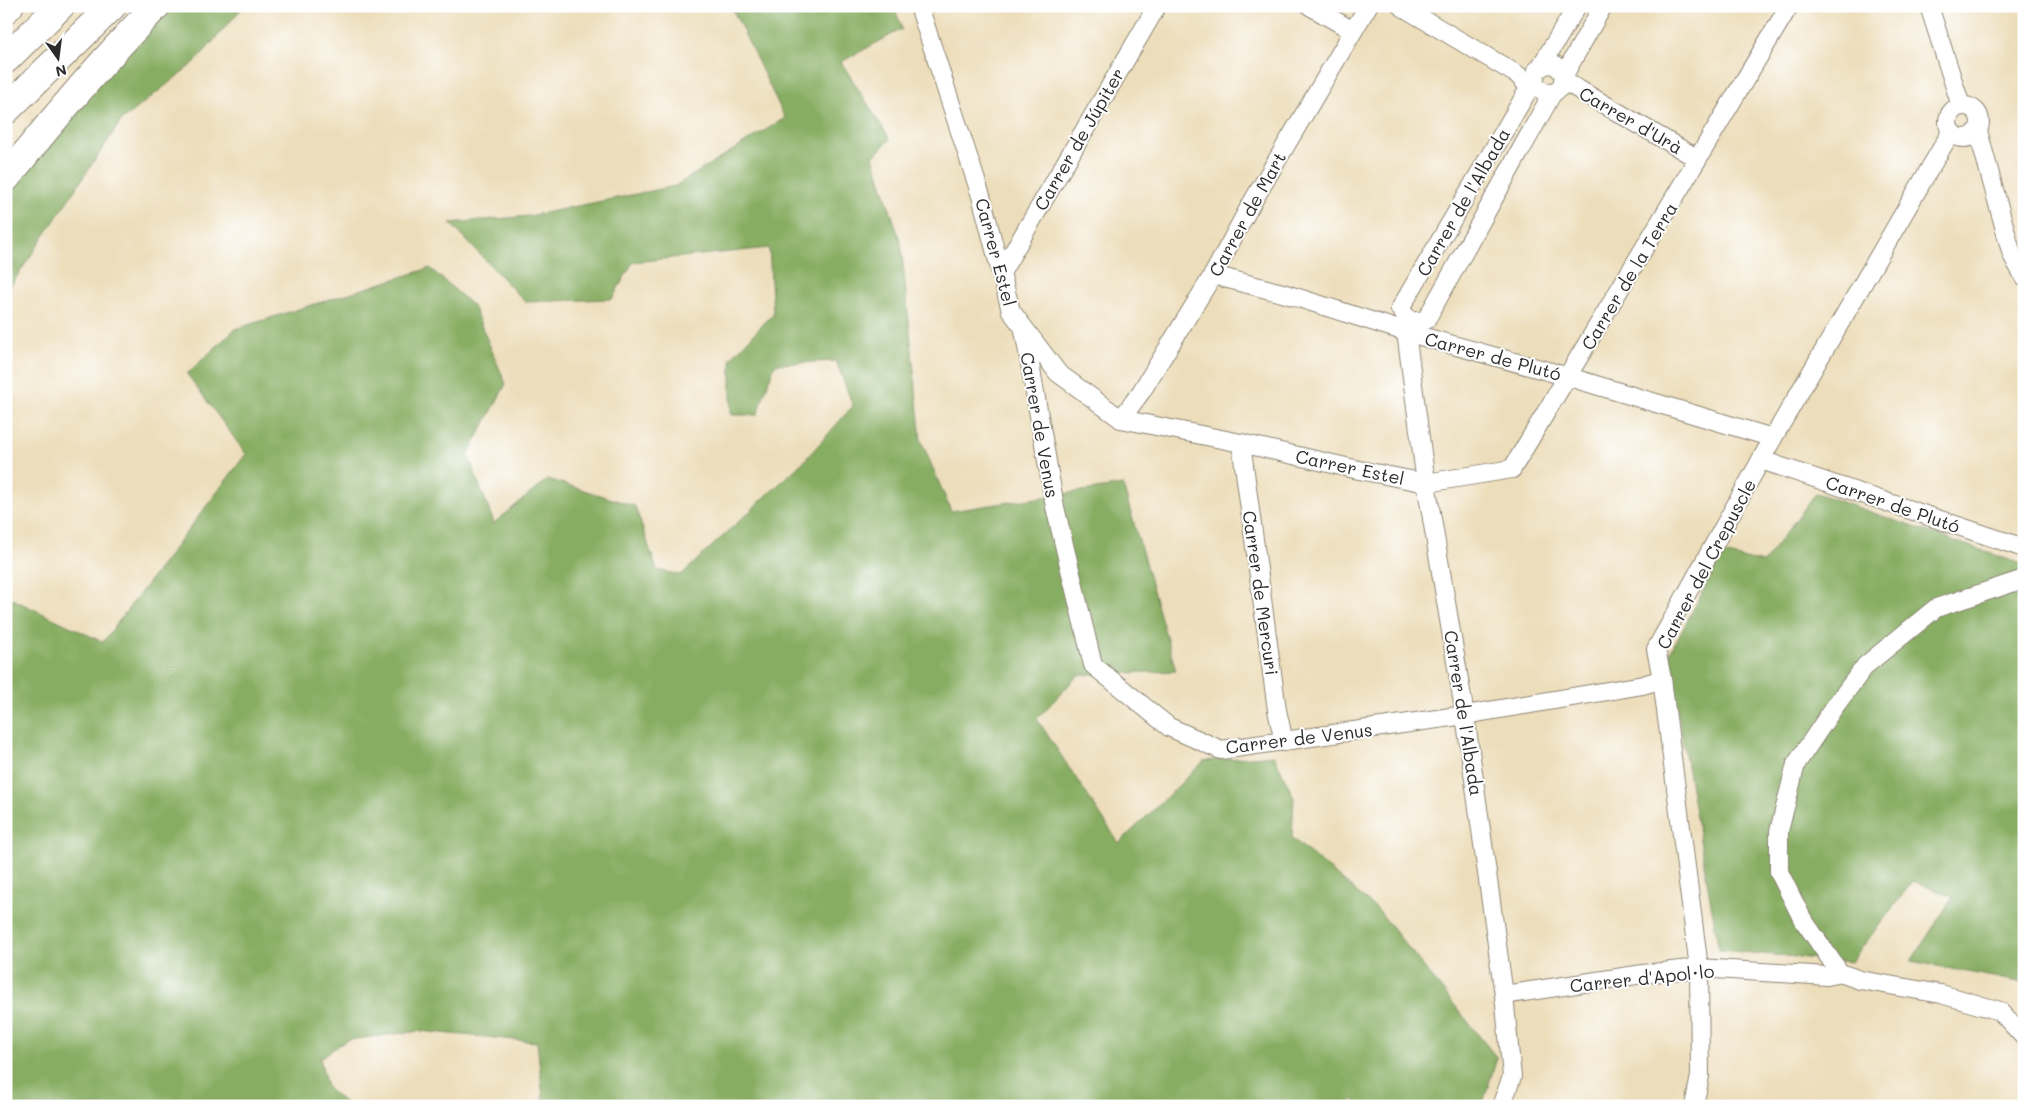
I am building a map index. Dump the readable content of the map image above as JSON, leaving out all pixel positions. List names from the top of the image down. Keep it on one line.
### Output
{"streets":{"street":["Carrer d'Urà","Carrer de Júpiter","Carrer de l'Albada","Carrer de Mart","Carrer Estel","Carrer de la Terra","Carrer de Plutó","Carrer de Venus","Carrer del Crepuscle","Carrer de Mercuri","Carrer d'Apol·lo"]},"crossings":[["Carrer d'Urà","Carrer de l'Albada"],["Carrer d'Urà","Carrer de la Terra"],["Carrer de Júpiter","Carrer Estel"],["Carrer de l'Albada","Carrer Estel"],["Carrer de l'Albada","Carrer de la Terra"],["Carrer de l'Albada","Carrer de Plutó"],["Carrer de l'Albada","Carrer de Venus"],["Carrer de l'Albada","Carrer d'Apol·lo"],["Carrer de Mart","Carrer Estel"],["Carrer de Mart","Carrer de Plutó"],["Carrer Estel","Carrer de la Terra"],["Carrer Estel","Carrer de Venus"],["Carrer Estel","Carrer de Mercuri"],["Carrer de la Terra","Carrer de Plutó"],["Carrer de Plutó","Carrer del Crepuscle"],["Carrer de Venus","Carrer del Crepuscle"],["Carrer de Venus","Carrer de Mercuri"],["Carrer del Crepuscle","Carrer d'Apol·lo"]],"north":"bottom"}
